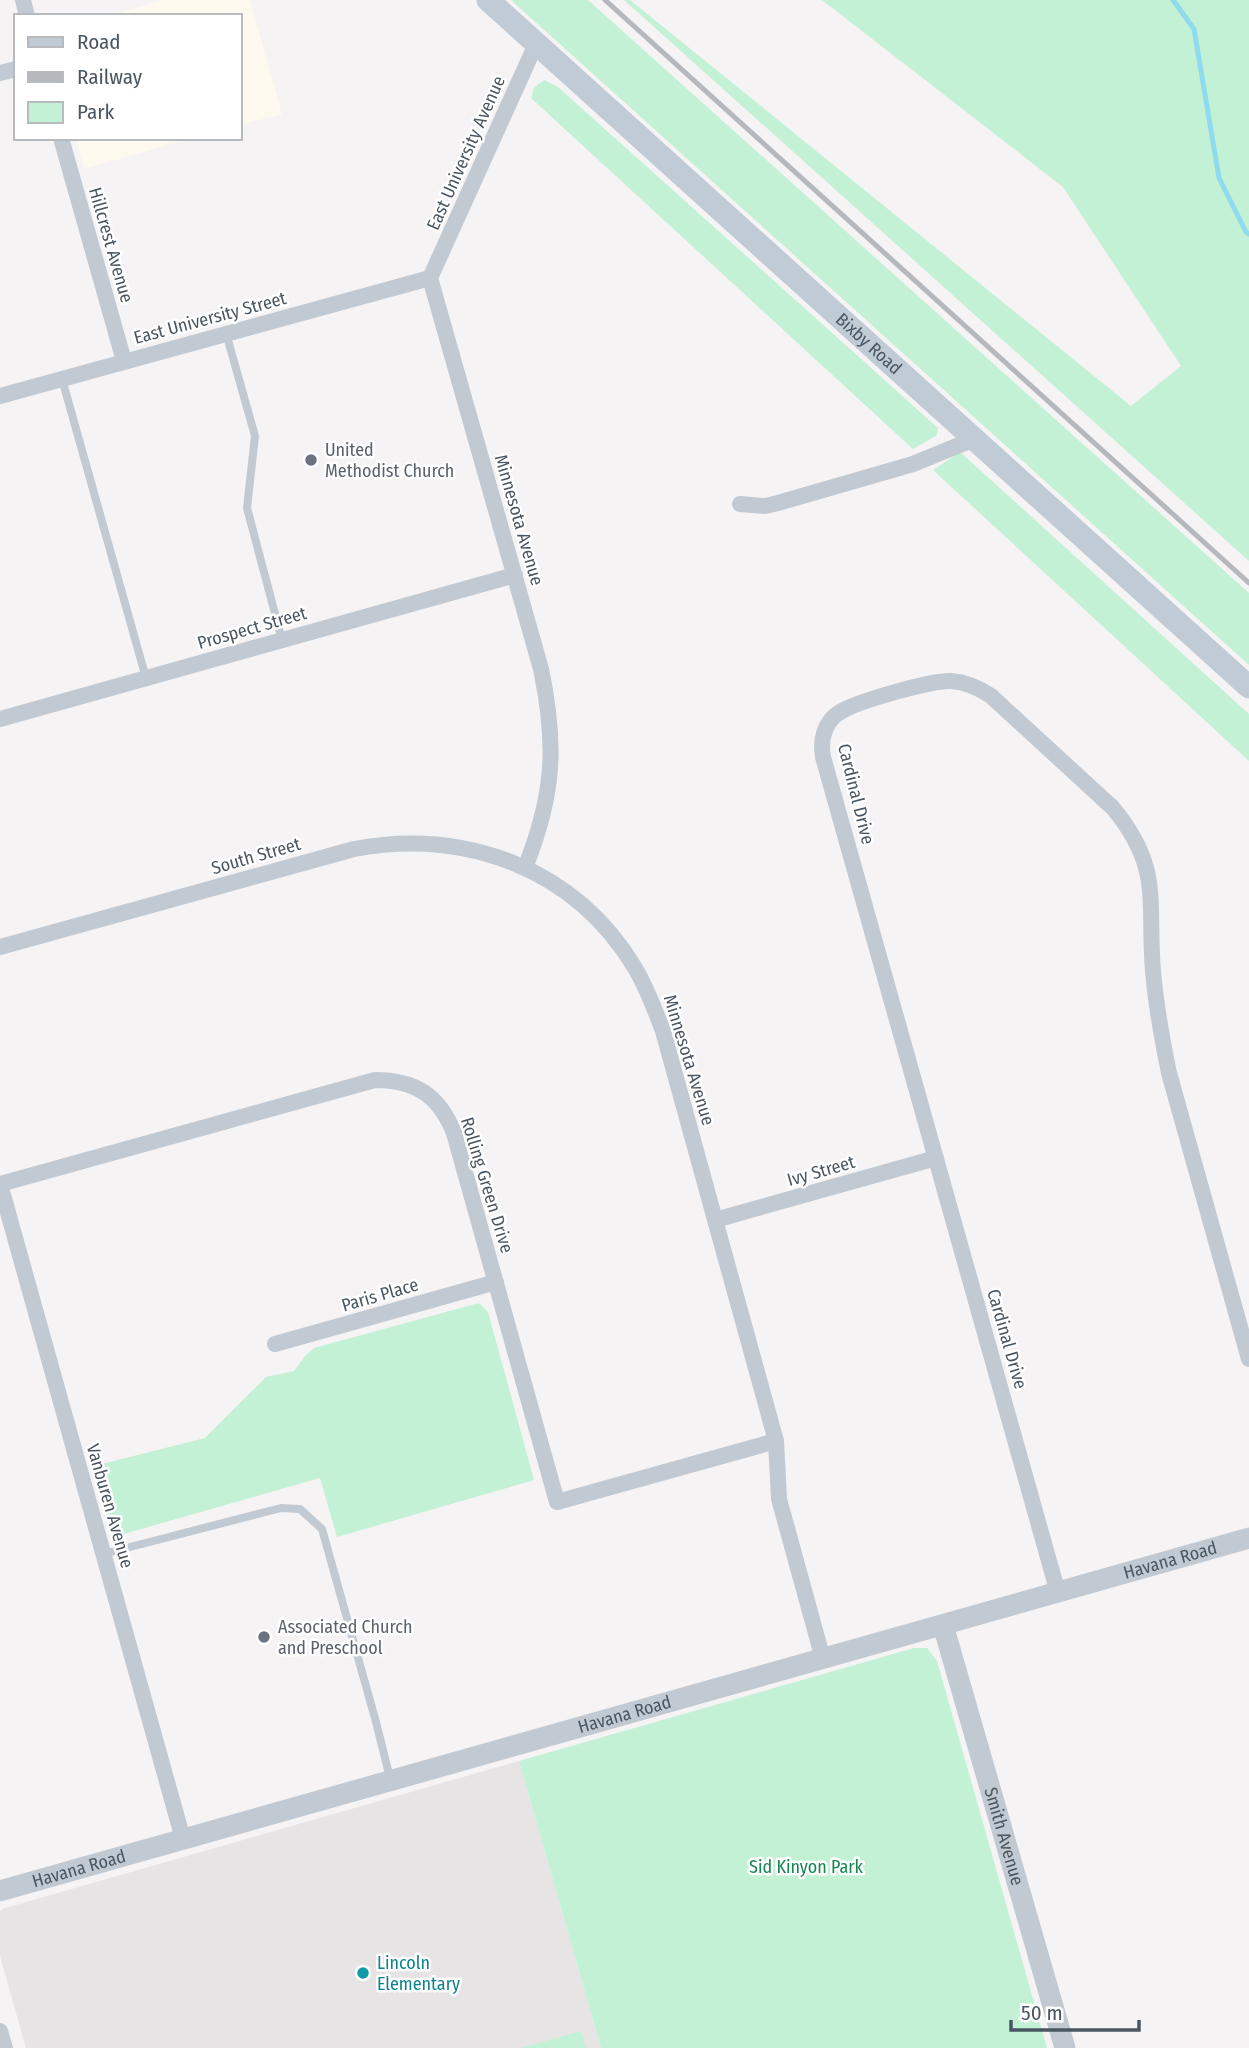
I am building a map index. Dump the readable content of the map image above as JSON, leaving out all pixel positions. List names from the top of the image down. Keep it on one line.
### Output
{"streets":{"main road":["Bixby Road"],"street":["East University Avenue","Hillcrest Avenue","East University Street","Minnesota Avenue","Prospect Street","Cardinal Drive","South Street","Ivy Street","Rolling Green Drive","Paris Place","Vanburen Avenue","Havana Road","Smith Avenue"]},"crossings":[["East University Avenue","East University Street"],["East University Avenue","Bixby Road"],["East University Avenue","Minnesota Avenue"],["Hillcrest Avenue","East University Street"],["East University Street","Minnesota Avenue"],["Minnesota Avenue","Prospect Street"],["Minnesota Avenue","South Street"],["Minnesota Avenue","Ivy Street"],["Minnesota Avenue","Rolling Green Drive"],["Minnesota Avenue","Havana Road"],["Cardinal Drive","Ivy Street"],["Cardinal Drive","Havana Road"],["Rolling Green Drive","Paris Place"],["Rolling Green Drive","Vanburen Avenue"],["Vanburen Avenue","Havana Road"],["Havana Road","Smith Avenue"]],"parks":["Sid Kinyon Park"],"places":["United Methodist Church","Associated Church and Preschool","Lincoln Elementary"],"legend":["Road","Railway","Park"],"scale_bar":"50 m"}
